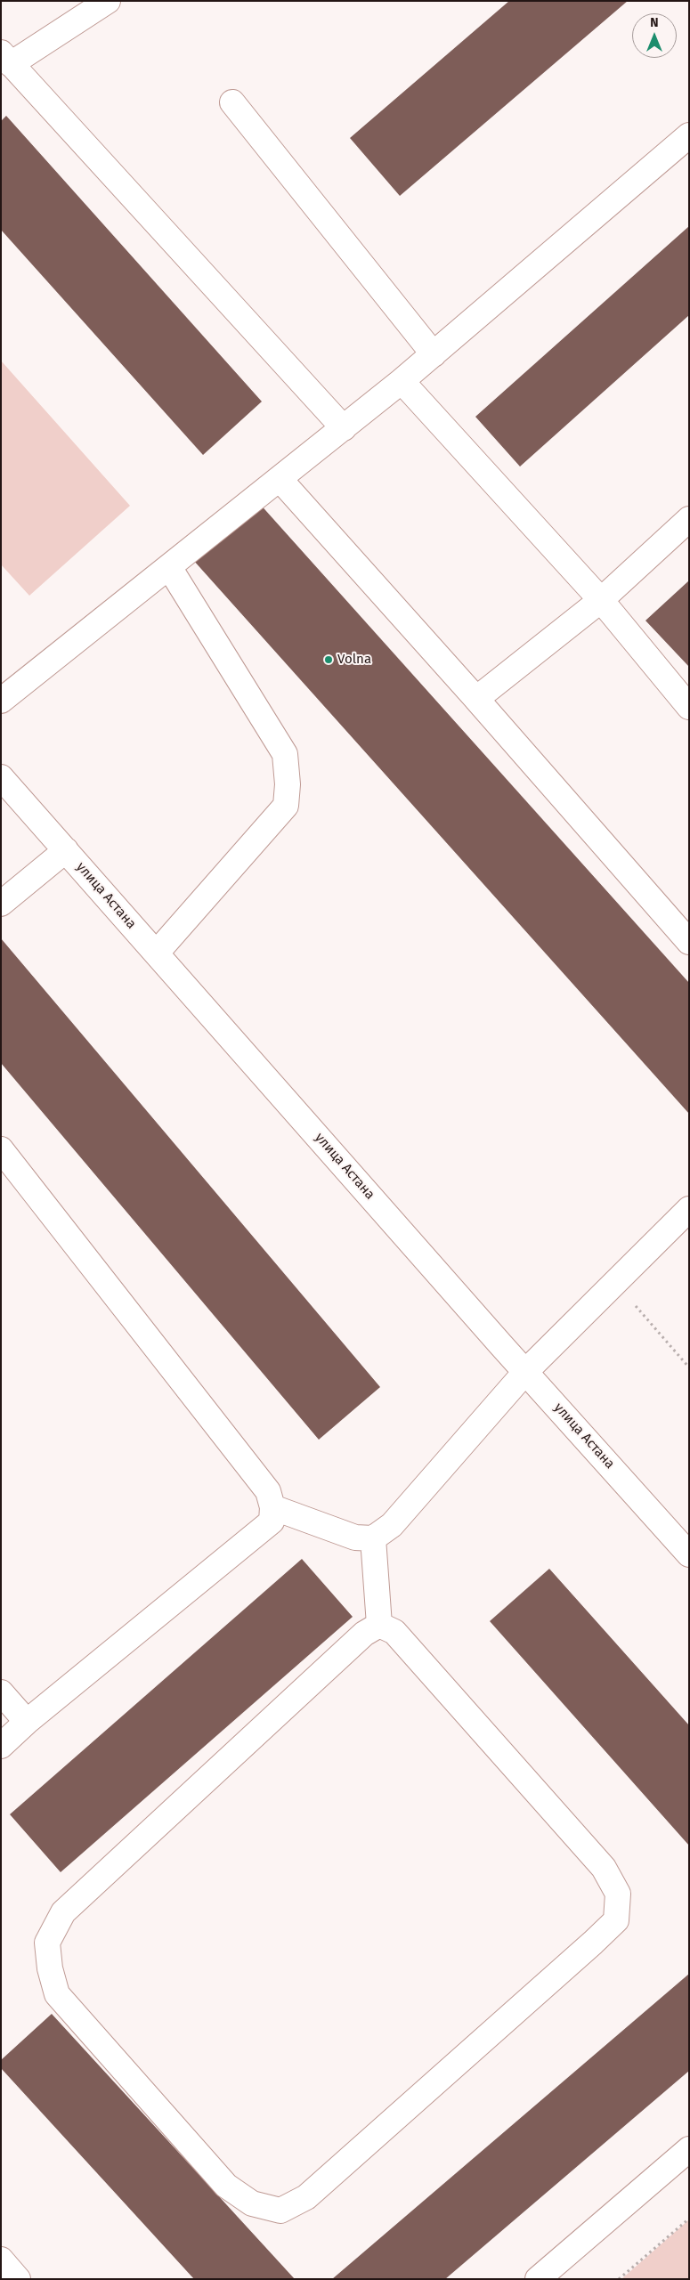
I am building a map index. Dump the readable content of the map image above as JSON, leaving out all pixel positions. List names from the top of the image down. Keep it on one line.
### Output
{"streets":{"street":["улица Астана"]},"places":["Volna"],"north":"top"}
